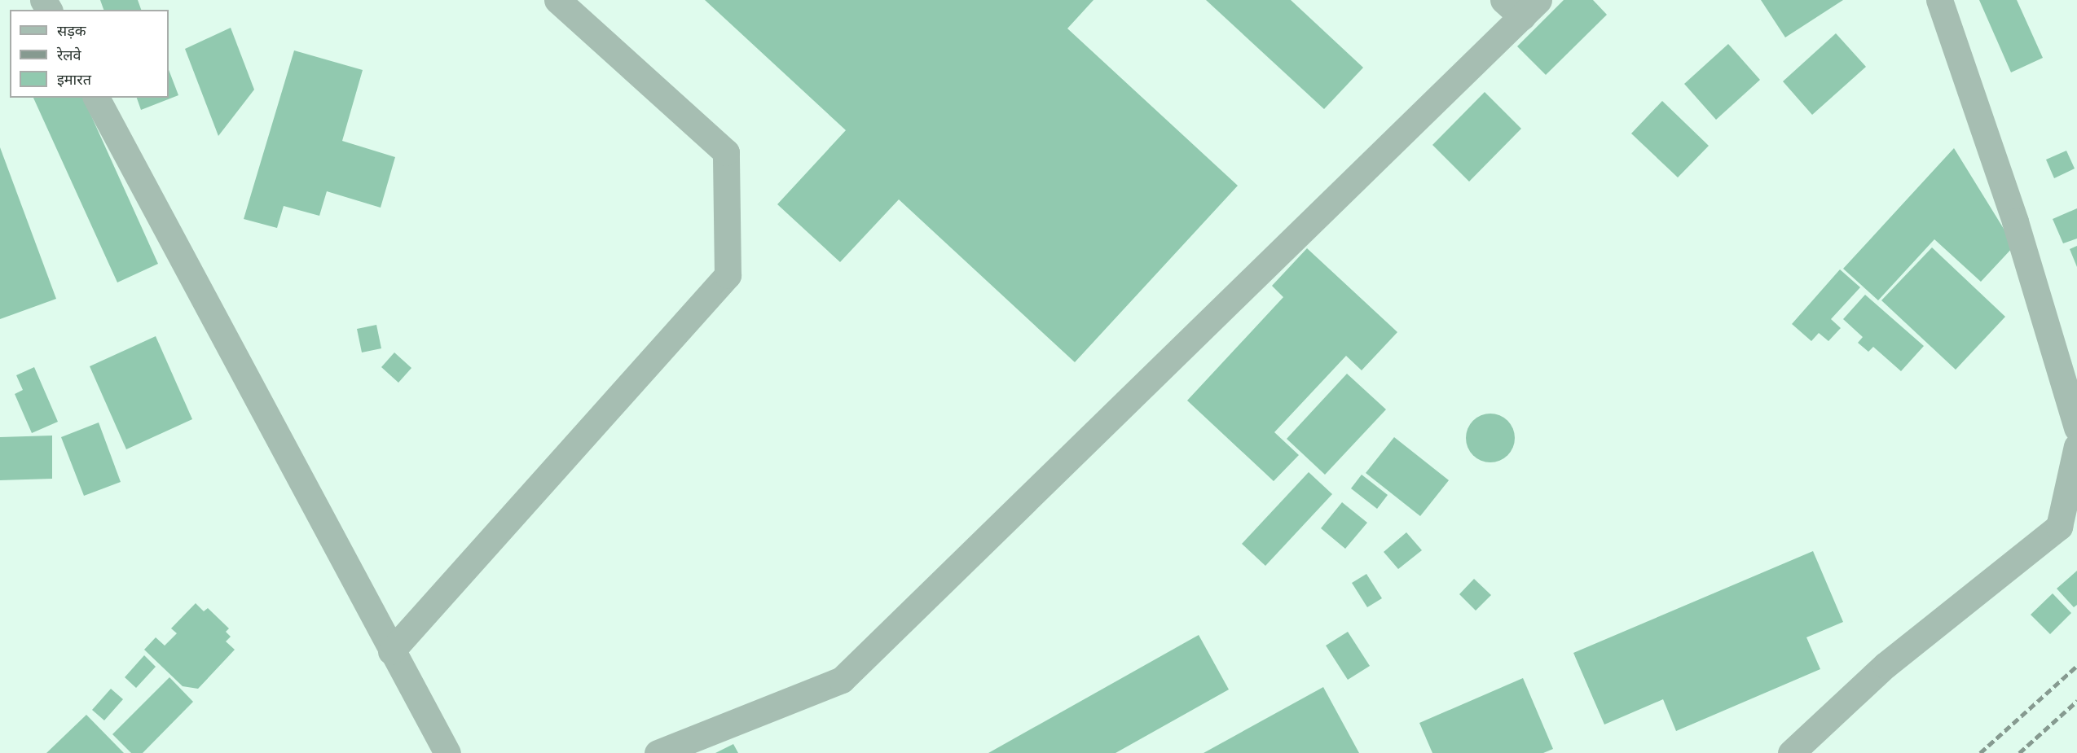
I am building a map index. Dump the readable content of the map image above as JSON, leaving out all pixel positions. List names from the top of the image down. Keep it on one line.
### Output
{"legend":["सड़क","रेलवे","इमारत"]}
